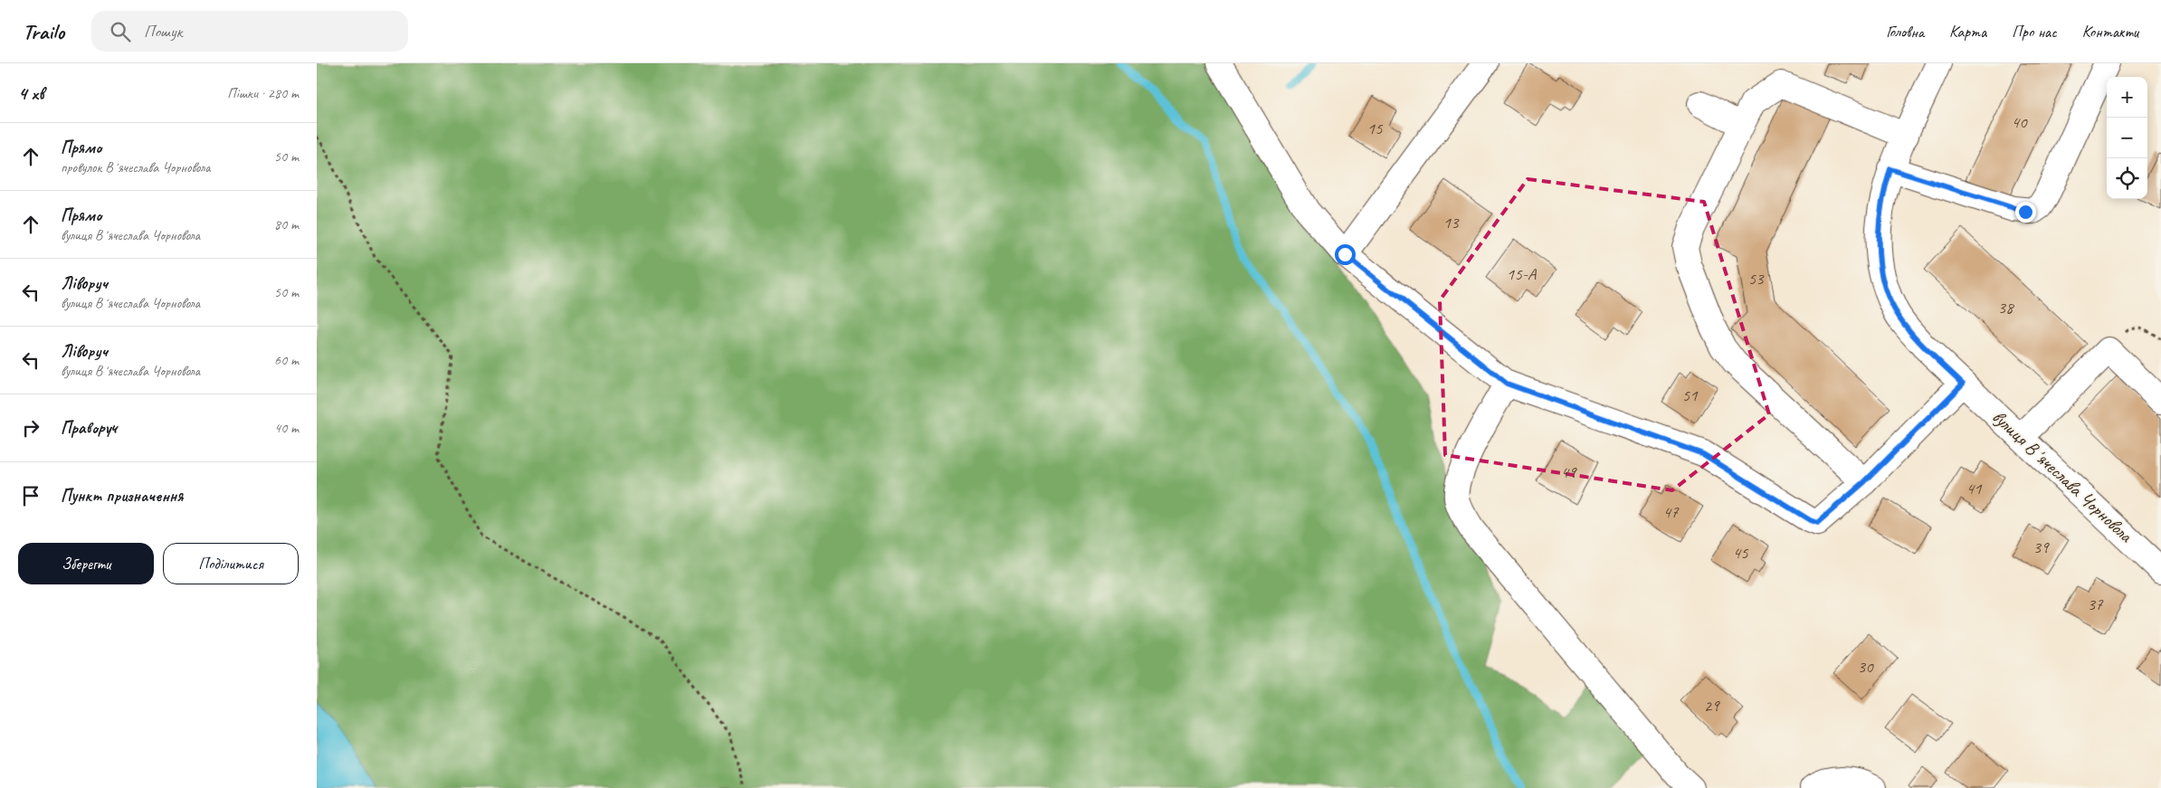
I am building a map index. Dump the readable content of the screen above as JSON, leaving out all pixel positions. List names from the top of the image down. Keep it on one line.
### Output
{"streets":{"street":["вулиця Вʼячеслава Чорновола"]},"house_numbers":["40","15","13","15-А","53","38","51","49","41","47","39","45","37","30","29"],"page":{"header":"Trailo","search":"Пошук","nav":["Головна","Карта","Про нас","Контакти"],"heading":["4 хв","Пішки · 280 m"],"map_buttons":["+","−"],"list":[["Прямо","провулок Вʼячеслава Чорновола","50 m"],["Прямо","вулиця Вʼячеслава Чорновола","80 m"],["Ліворуч","вулиця Вʼячеслава Чорновола","50 m"],["Ліворуч","вулиця Вʼячеслава Чорновола","60 m"],["Праворуч","40 m"],"Пункт призначення"],"buttons":["Зберегти","Поділитися"]}}
